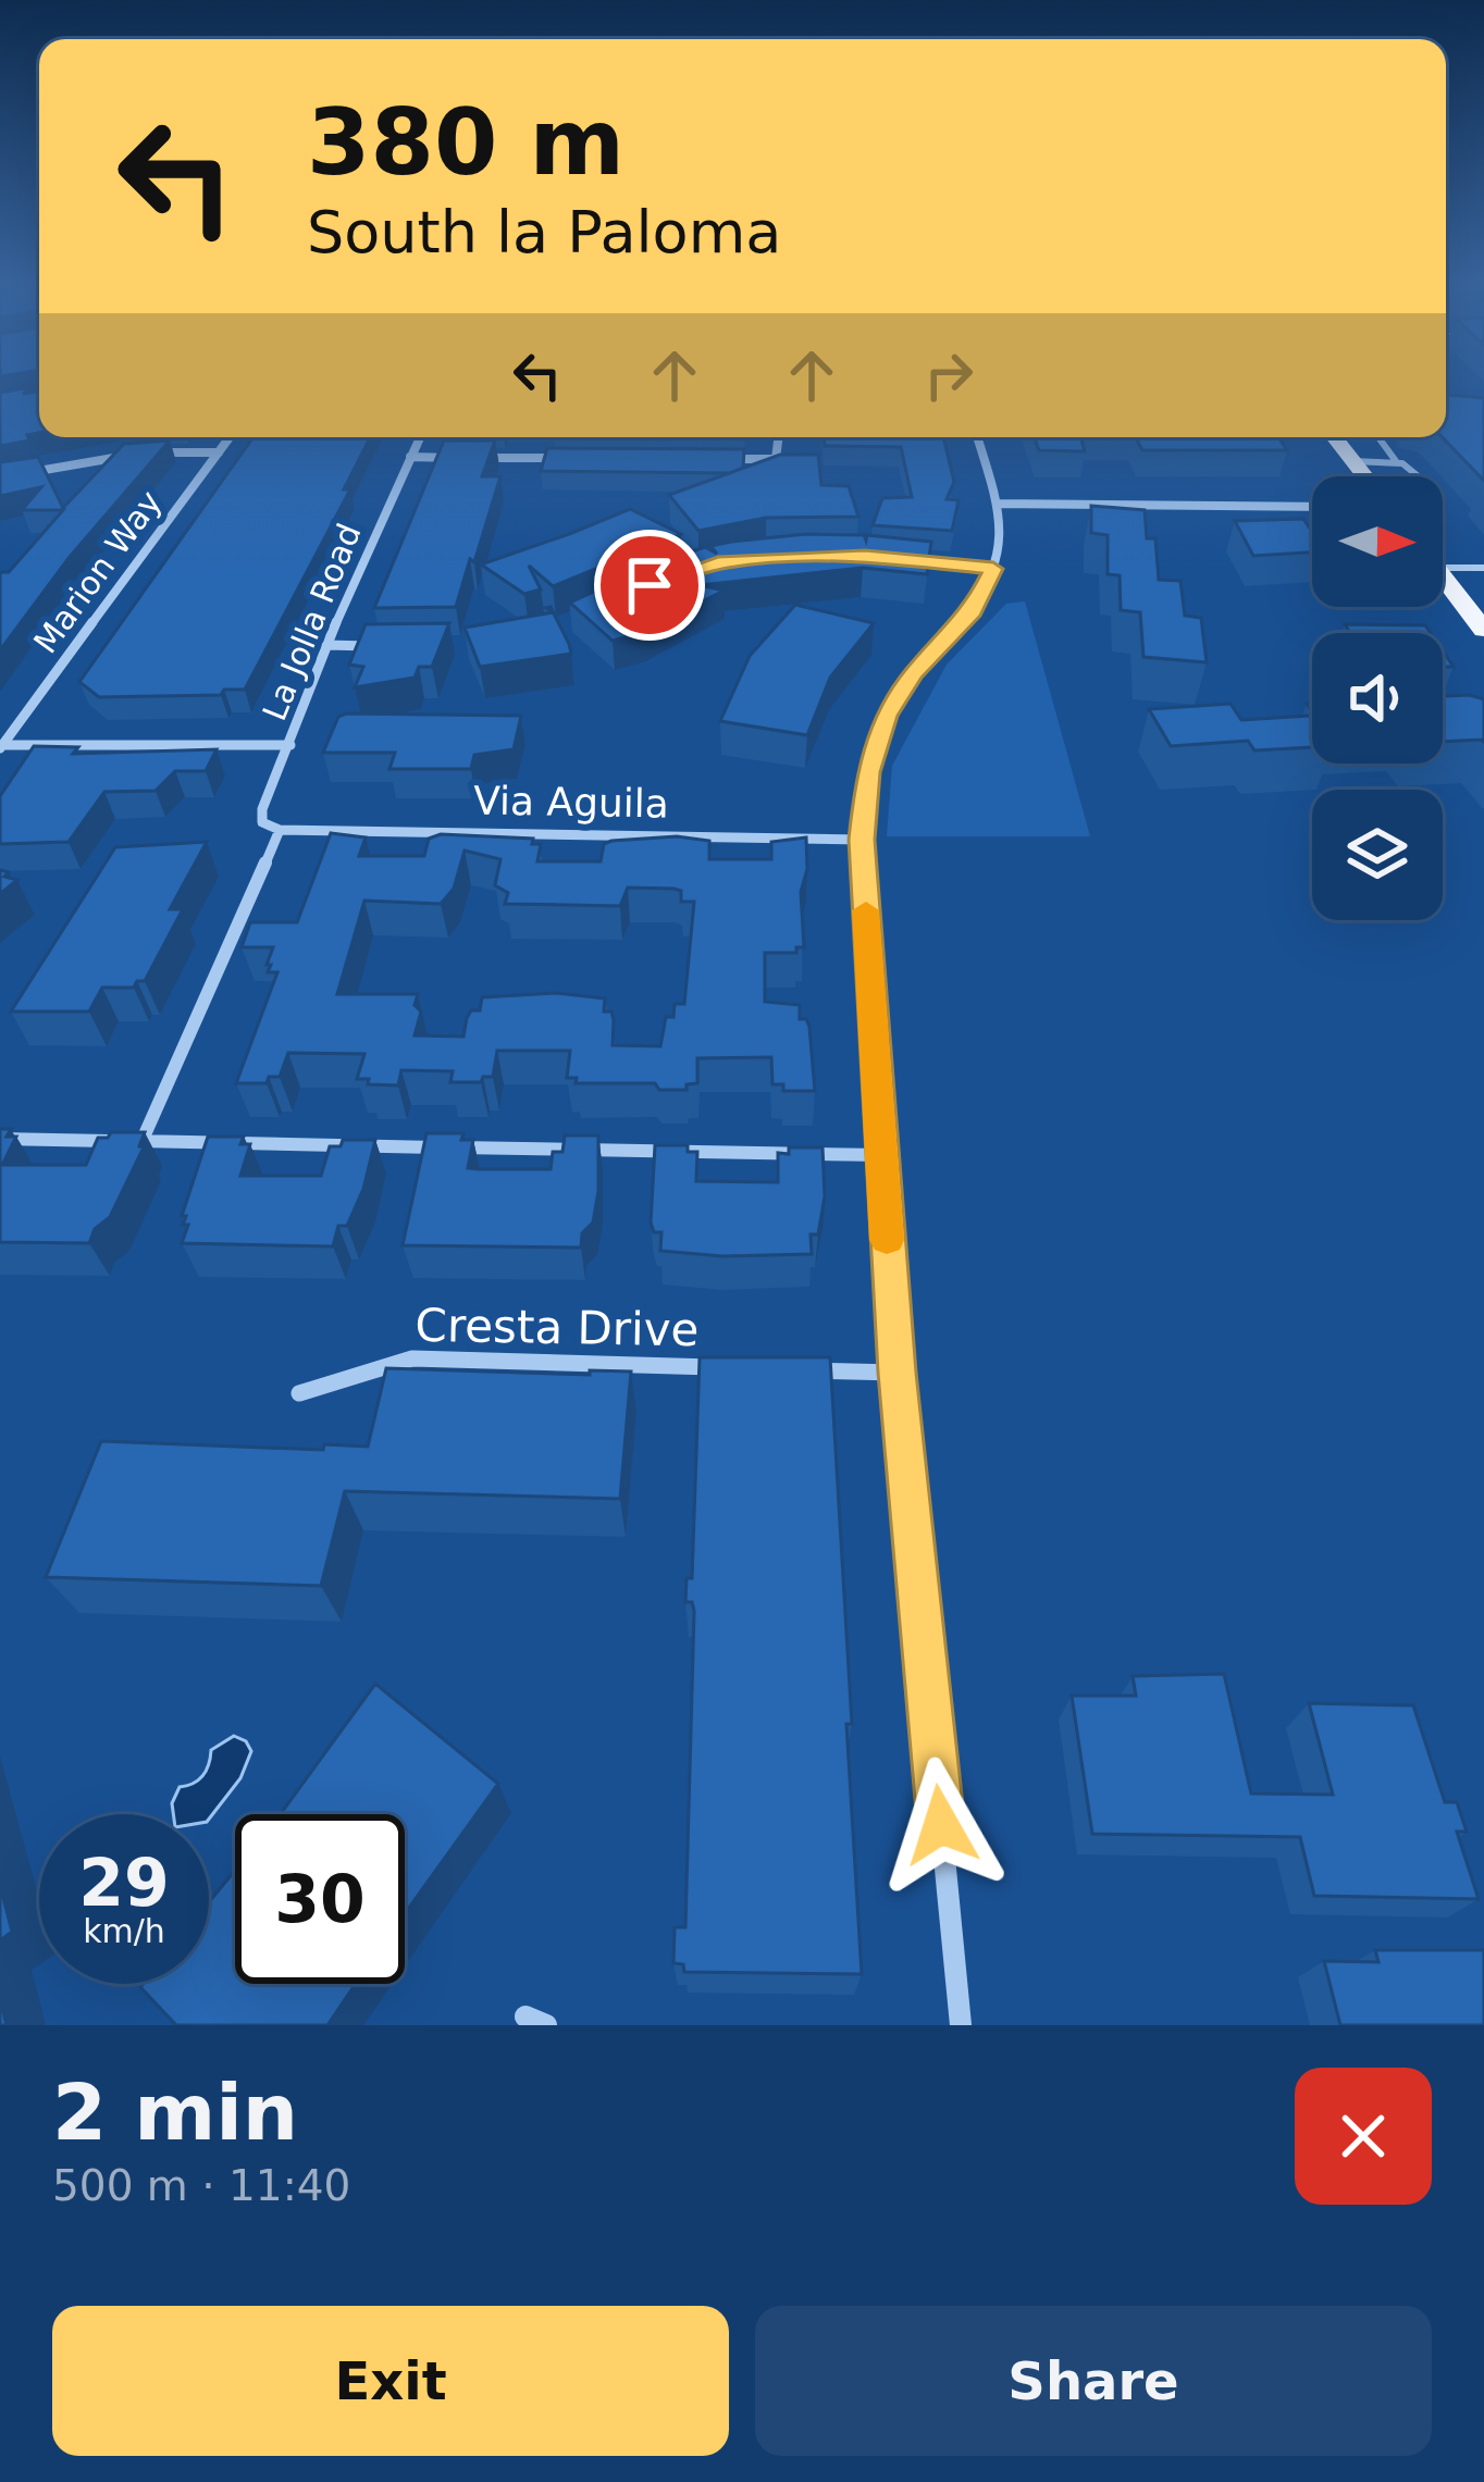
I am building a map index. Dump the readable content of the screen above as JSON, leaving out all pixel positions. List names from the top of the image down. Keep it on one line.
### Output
{"streets":{"street":["Marion Way","La Jolla Road","Via Aguila","Cresta Drive"]},"crossings":[["La Jolla Road","Via Aguila"]],"north":"right","page":{"turn":["380 m","South la Paloma"],"speed":"29 km/h","limit":"30","heading":["2 min","500 m · 11:40"],"buttons":["Exit","Share"]}}
